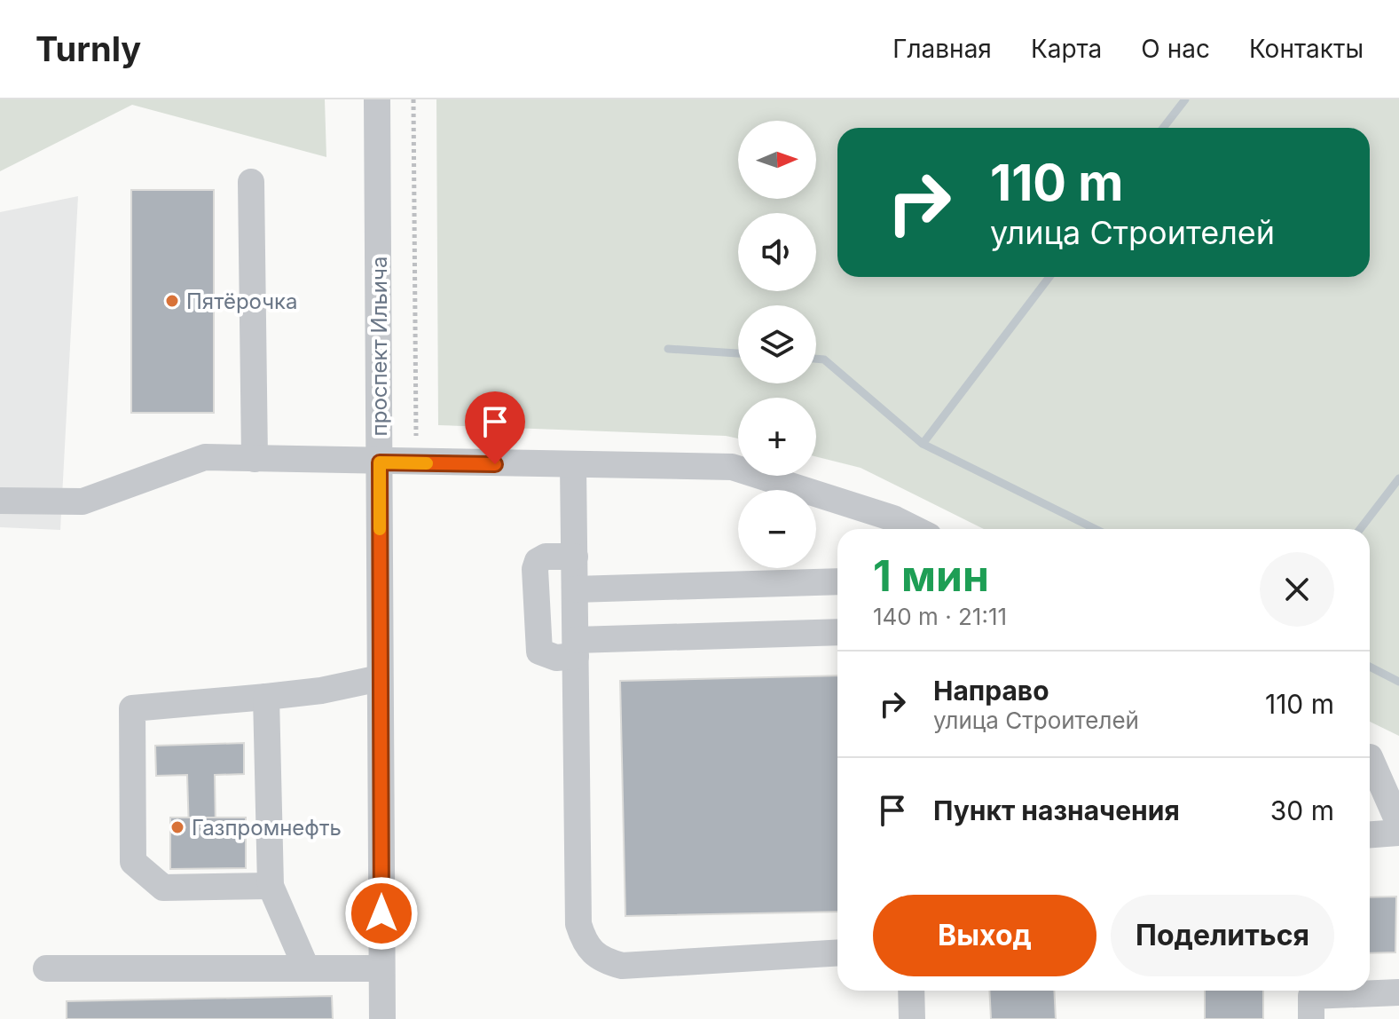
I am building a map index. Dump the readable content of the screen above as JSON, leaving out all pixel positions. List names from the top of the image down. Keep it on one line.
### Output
{"streets":{"street":["проспект Ильича"]},"places":["Пятёрочка","Газпромнефть"],"north":"right","page":{"header":"Turnly","nav":["Главная","Карта","О нас","Контакты"],"map_buttons":["+","−"],"turn":["110 m","улица Строителей"],"heading":["1 мин","140 m · 21:11"],"list":[{"name":"Направо","note":"улица Строителей","value":"110 m"},{"name":"Пункт назначения","value":"30 m"}],"buttons":["Выход","Поделиться"]}}
